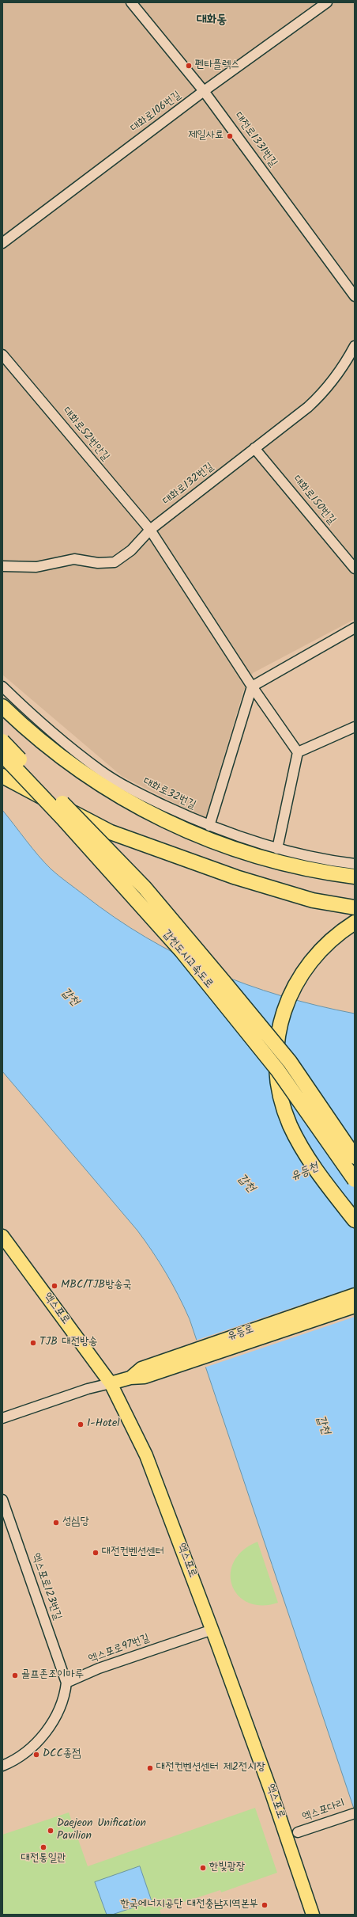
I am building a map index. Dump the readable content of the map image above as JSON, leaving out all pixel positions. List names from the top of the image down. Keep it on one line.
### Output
{"streets":{"highway":["갑천도시고속도로"],"main road":["엑스포로","유등로"],"street":["대화로106번길","대전로1331번길","대화로52번안길","대화로132번길","대화로150번길","대화로32번길","엑스포로123번길","엑스포로97번길","엑스포다리"]},"crossings":[["대화로106번길","대전로1331번길"],["대화로52번안길","대화로132번길"],["대화로132번길","대화로150번길"],["엑스포로","유등로"],["엑스포로","엑스포로97번길"],["엑스포로123번길","엑스포로97번길"]],"districts":["대화동"],"water":["갑천","유등천"],"places":["펜타플렉스","제일사료","MBC/TJB방송국","TJB 대전방송","I-Hotel","성심당","대전컨벤션센터","골프존조이마루","DCC종점","대전컨벤션센터 제2전시장","Daejeon Unification Pavilion","대전통일관","한빛광장","한국에너지공단 대전충남지역본부"]}
